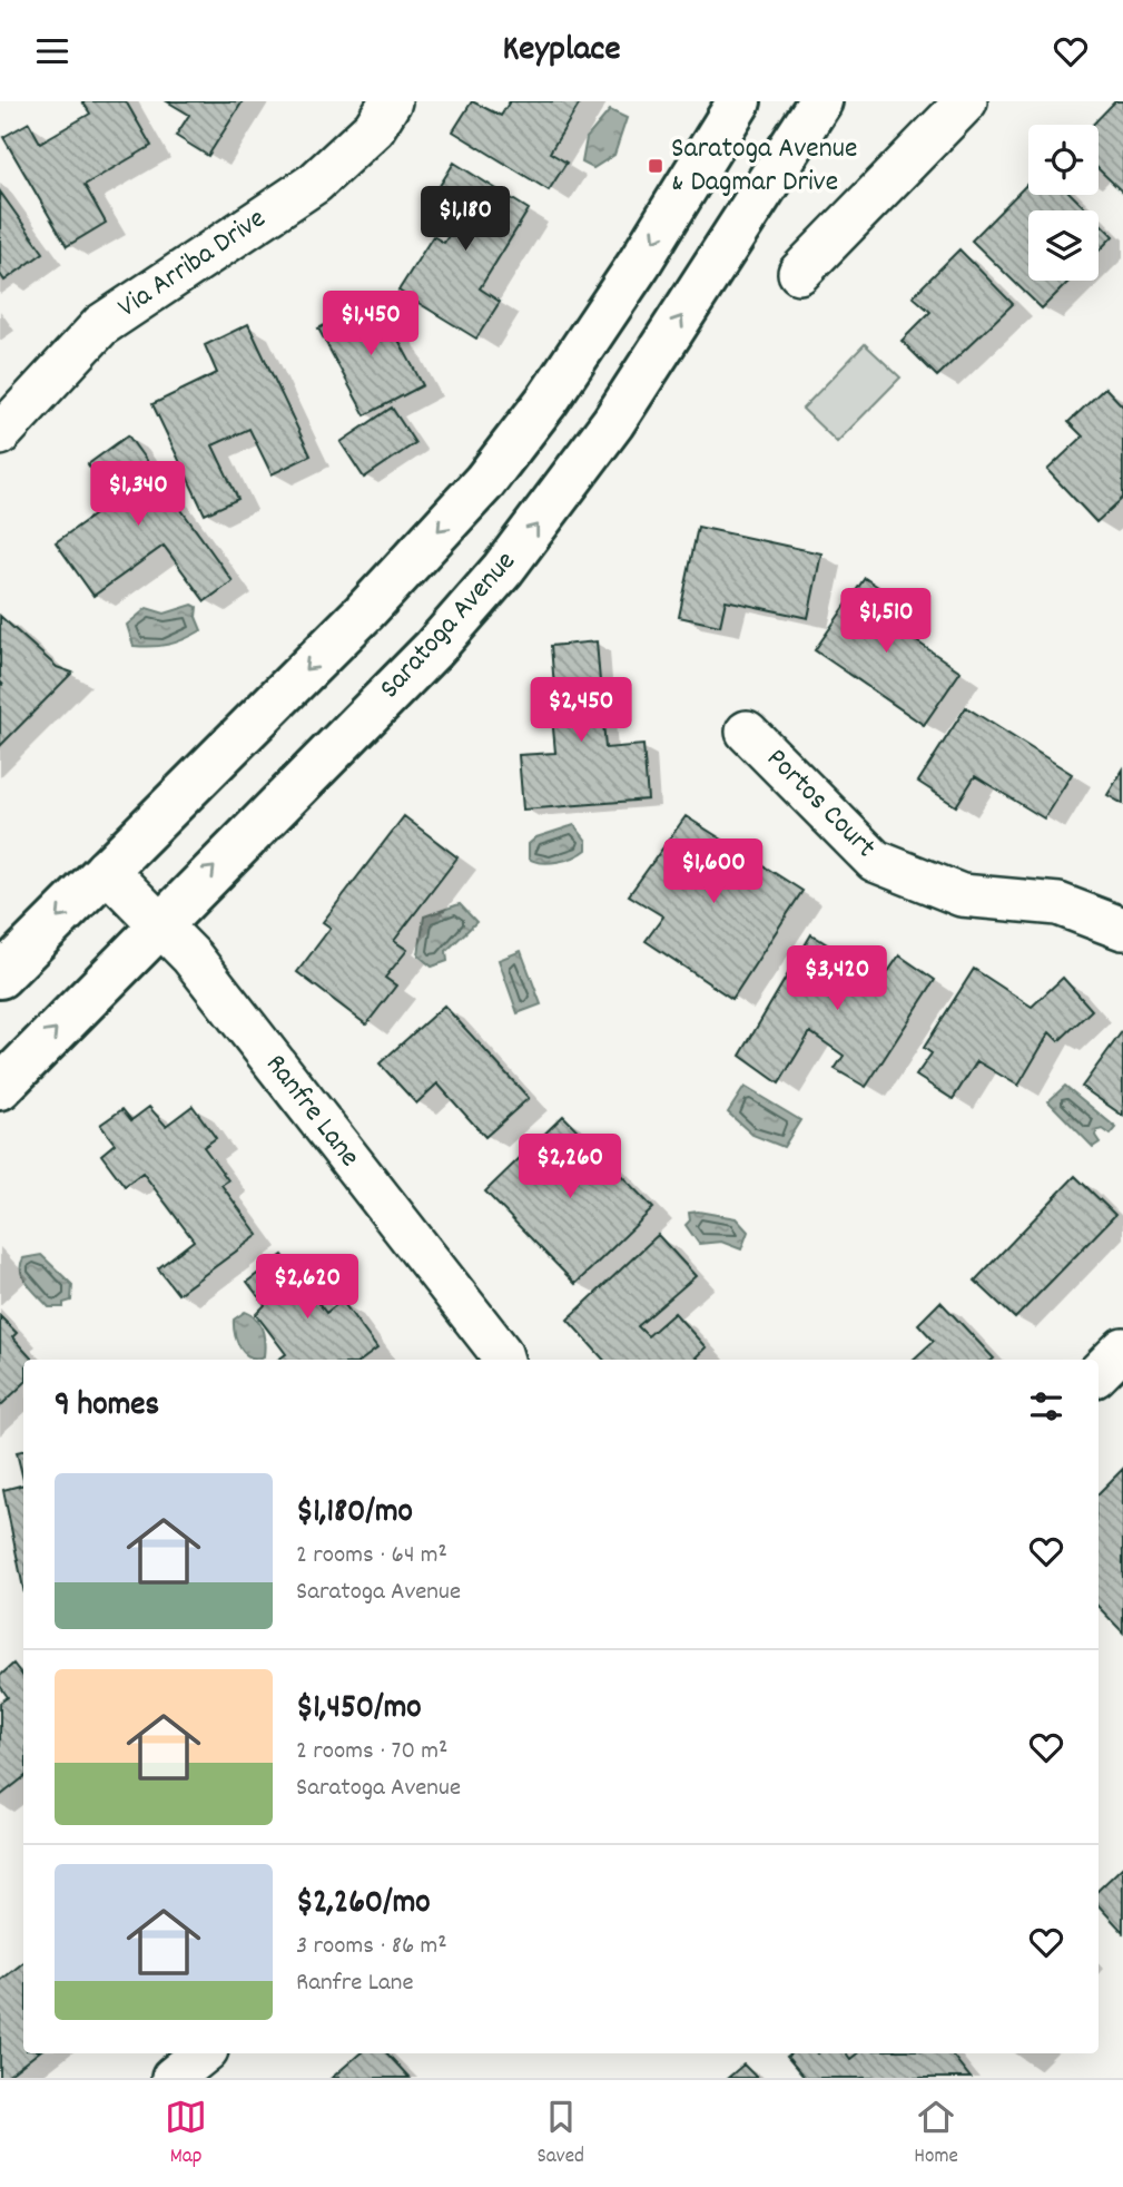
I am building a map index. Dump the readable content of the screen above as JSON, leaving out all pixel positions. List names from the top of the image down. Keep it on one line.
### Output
{"streets":{"main road":["Saratoga Avenue"],"street":["Via Arriba Drive","Portos Court","Ranfre Lane"]},"crossings":[["Saratoga Avenue","Ranfre Lane"]],"places":{"transit":["Saratoga Avenue & Dagmar Drive"]},"page":{"header":"Keyplace","price":["$1,180","$1,450","$1,340","$1,510","$2,450","$1,600","$3,420","$2,260","$2,620"],"heading":"9 homes","list":[{"name":"$1,180/mo","note":"2 rooms · 64 m² · Saratoga Avenue"},{"name":"$1,450/mo","note":"2 rooms · 70 m² · Saratoga Avenue"},{"name":"$2,260/mo","note":"3 rooms · 86 m² · Ranfre Lane"}],"tabs":["Map","Saved","Home"]}}
